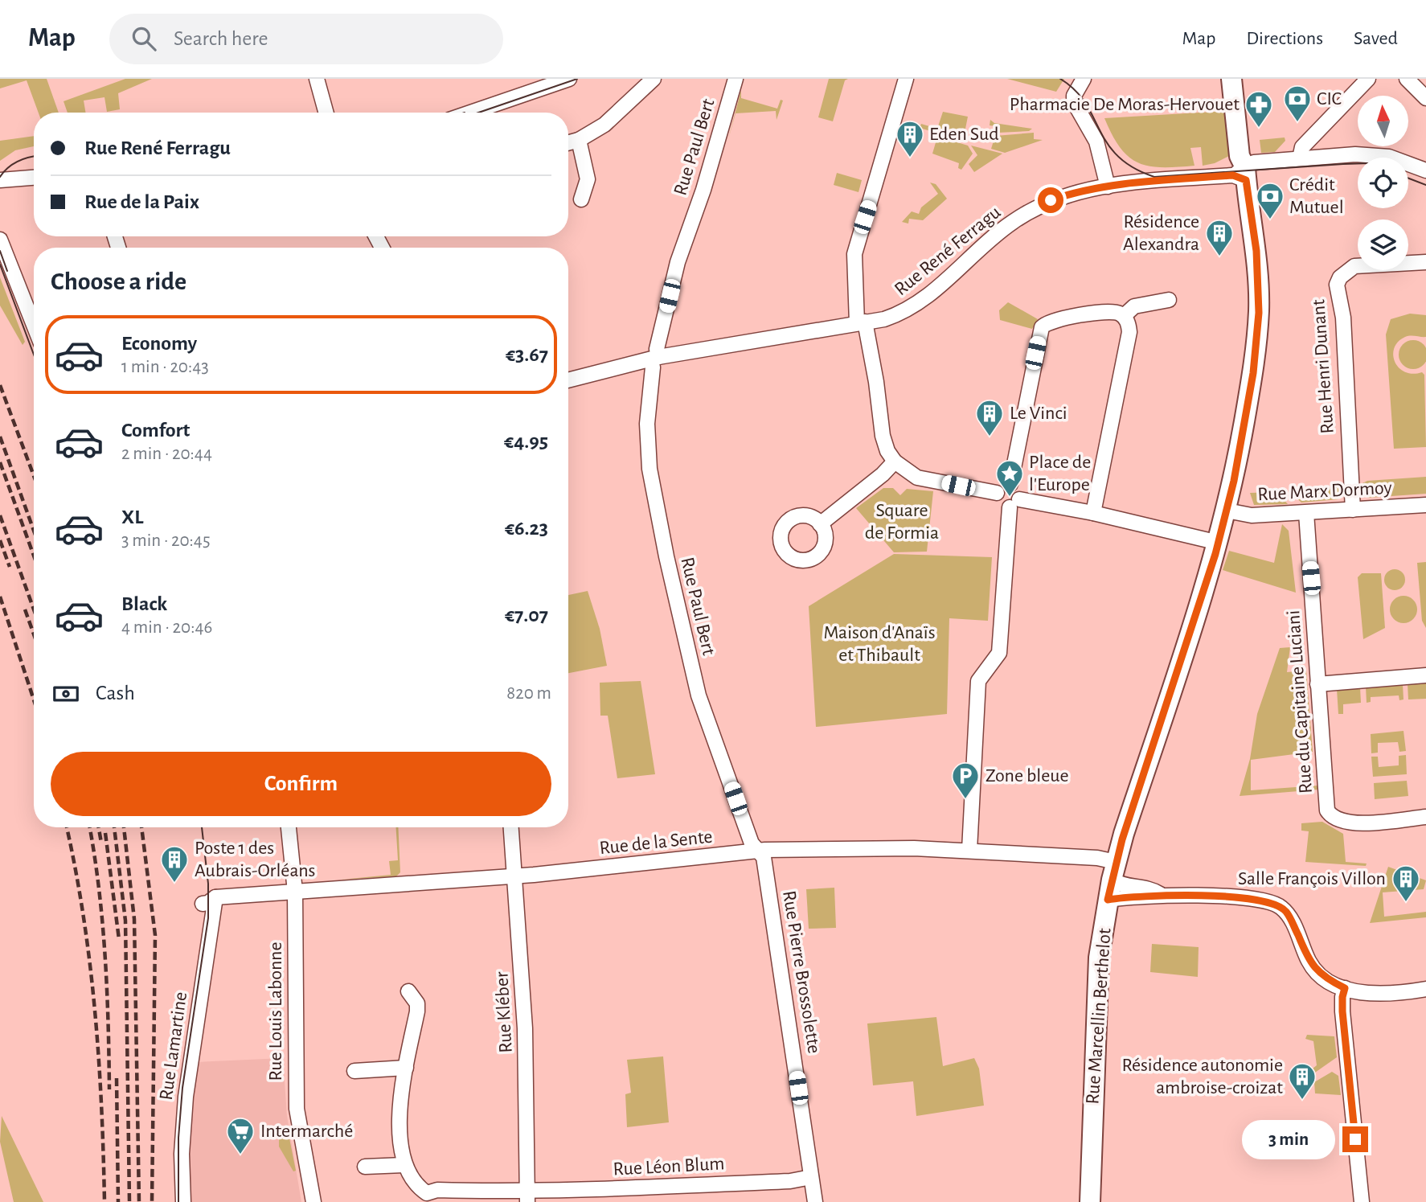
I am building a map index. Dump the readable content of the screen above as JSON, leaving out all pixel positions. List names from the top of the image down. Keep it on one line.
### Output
{"streets":{"main road":["Rue Marcellin Berthelot"],"street":["Rue Paul Bert","Rue René Ferragu","Rue Henri Dunant","Rue Marx Dormoy","Rue du Capitaine Luciani","Rue de la Sente","Rue Pierre Brossolette","Rue Louis Labonne","Rue Kléber","Rue Lamartine","Rue Léon Blum"]},"crossings":[["Rue Paul Bert","Rue René Ferragu"],["Rue Paul Bert","Rue de la Sente"],["Rue Paul Bert","Rue Pierre Brossolette"],["Rue René Ferragu","Rue Marcellin Berthelot"],["Rue Henri Dunant","Rue Marx Dormoy"],["Rue Marx Dormoy","Rue du Capitaine Luciani"],["Rue Marx Dormoy","Rue Marcellin Berthelot"],["Rue de la Sente","Rue Pierre Brossolette"],["Rue de la Sente","Rue Louis Labonne"],["Rue de la Sente","Rue Kléber"],["Rue de la Sente","Rue Marcellin Berthelot"],["Rue de la Sente","Rue Lamartine"],["Rue Pierre Brossolette","Rue Léon Blum"],["Rue Kléber","Rue Léon Blum"]],"parks":["Square de Formia","Maison d'Anaïs et Thibault"],"places":{"bank":["CIC","Crédit Mutuel"],"pharmacy":["Pharmacie De Moras-Hervouet"],"building":["Eden Sud","Résidence Alexandra","Le Vinci","Poste 1 des Aubrais-Orléans","Salle François Villon","Résidence autonomie ambroise-croizat"],"place":["Place de l'Europe"],"parking":["Zone bleue"],"supermarket":["Intermarché"]},"north":"top","page":{"header":"Map","search":"Search here","nav":["Map","Directions","Saved"],"banner":["Rue René Ferragu","Rue de la Paix"],"heading":"Choose a ride","list":[{"name":"Economy","note":"1 min · 20:43","value":"€3.67"},{"name":"Comfort","note":"2 min · 20:44","value":"€4.95"},{"name":"XL","note":"3 min · 20:45","value":"€6.23"},{"name":"Black","note":"4 min · 20:46","value":"€7.07"}],"pay":["Cash","820 m"],"buttons":"Confirm","bubble":"3 min"}}
